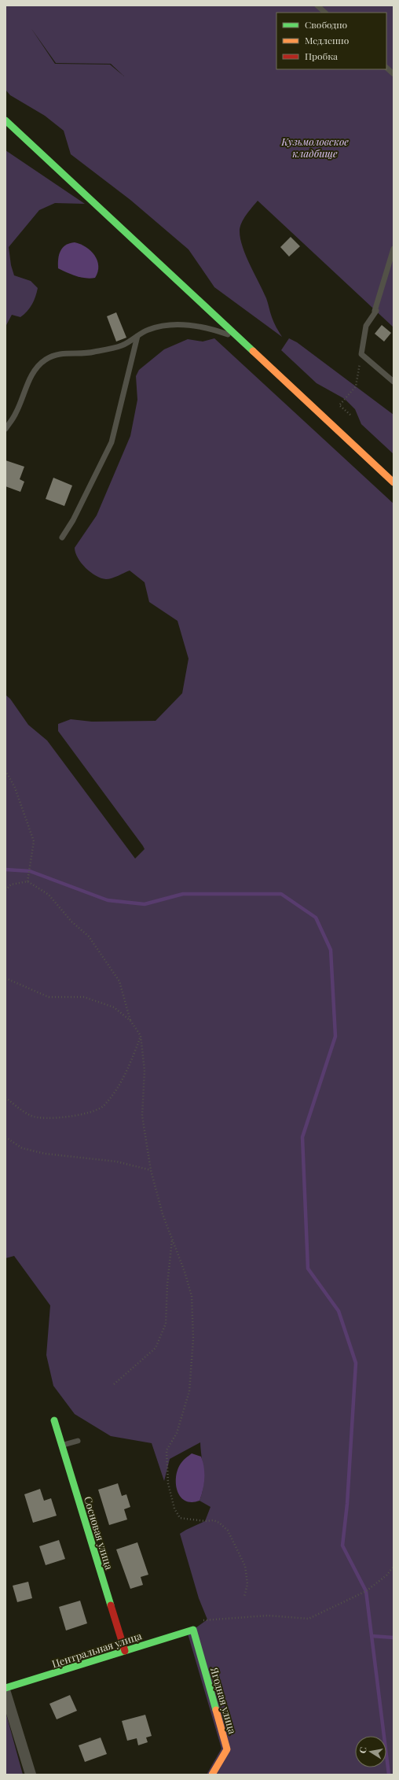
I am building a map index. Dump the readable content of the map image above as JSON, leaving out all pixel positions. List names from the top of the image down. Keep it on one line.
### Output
{"streets":{"street":["Сосновая улица","Центральная улица","Ягодная улица"]},"crossings":[["Сосновая улица","Центральная улица"],["Центральная улица","Ягодная улица"]],"parks":["Кузьмоловское кладбище"],"legend":["Свободно","Медленно","Пробка"],"north":"left"}
